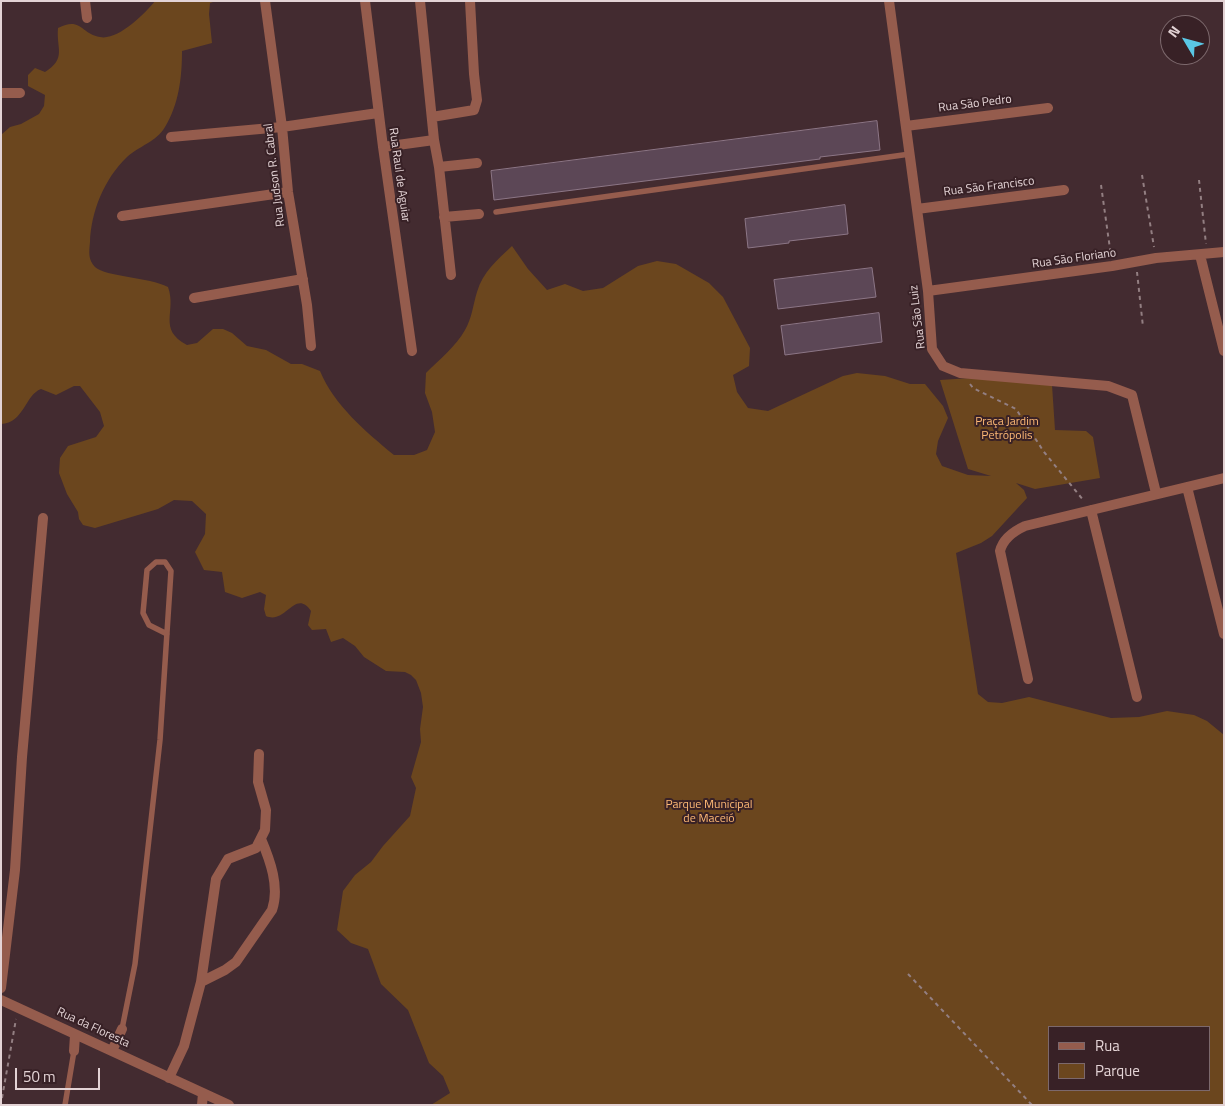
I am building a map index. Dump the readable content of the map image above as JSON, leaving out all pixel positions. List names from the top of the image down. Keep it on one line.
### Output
{"streets":{"street":["Rua São Pedro","Rua Judson R. Cabral","Rua Raul de Aguiar","Rua São Francisco","Rua São Floriano","Rua São Luiz","Rua da Floresta"]},"crossings":[["Rua São Pedro","Rua São Luiz"],["Rua São Francisco","Rua São Luiz"],["Rua São Floriano","Rua São Luiz"]],"parks":["Praça Jardim Petrópolis","Parque Municipal de Maceió"],"legend":["Rua","Parque"],"scale_bar":"50 m","north":"top left"}
